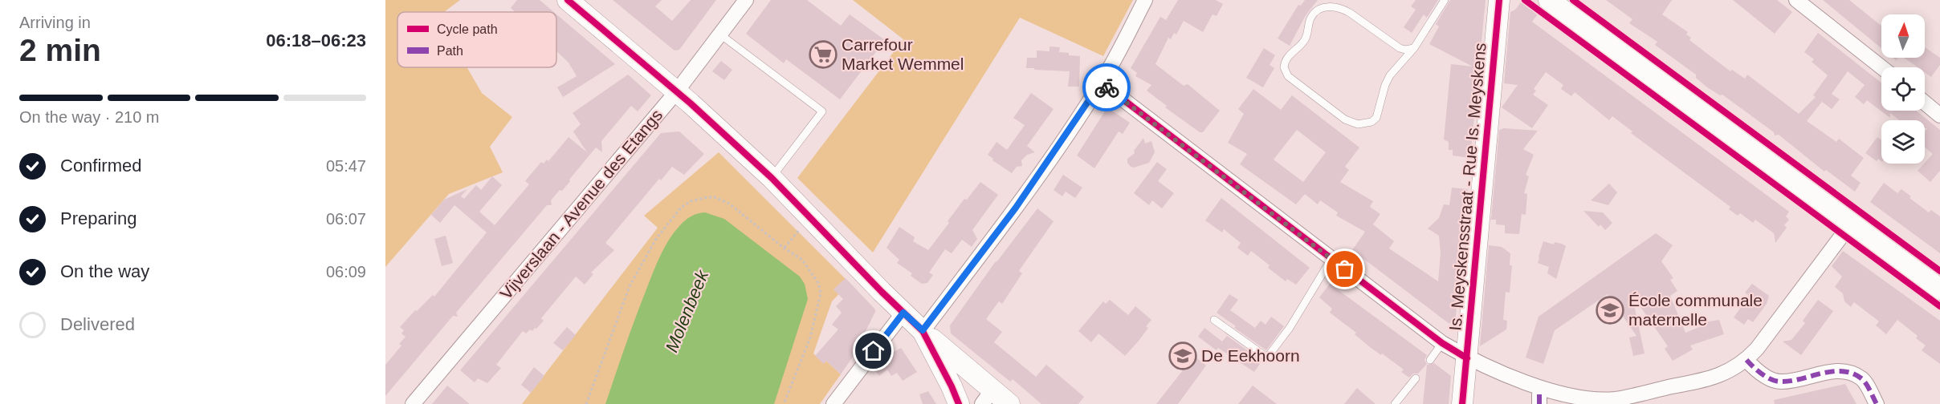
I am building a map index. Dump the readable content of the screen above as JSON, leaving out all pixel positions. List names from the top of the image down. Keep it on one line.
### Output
{"streets":{"street":["Is. Meyskensstraat - Rue Is. Meyskens","Vijverslaan - Avenue des Etangs"]},"water":["Molenbeek"],"places":{"supermarket":["Carrefour Market Wemmel"],"school or university":["École communale maternelle","De Eekhoorn"]},"legend":["Cycle path","Path"],"north":"top","page":{"heading":["2 min","Arriving in","06:18–06:23"],"bar":"On the way · 210 m","list":[["Confirmed","05:47"],["Preparing","06:07"],["On the way","06:09"],"Delivered"]}}
